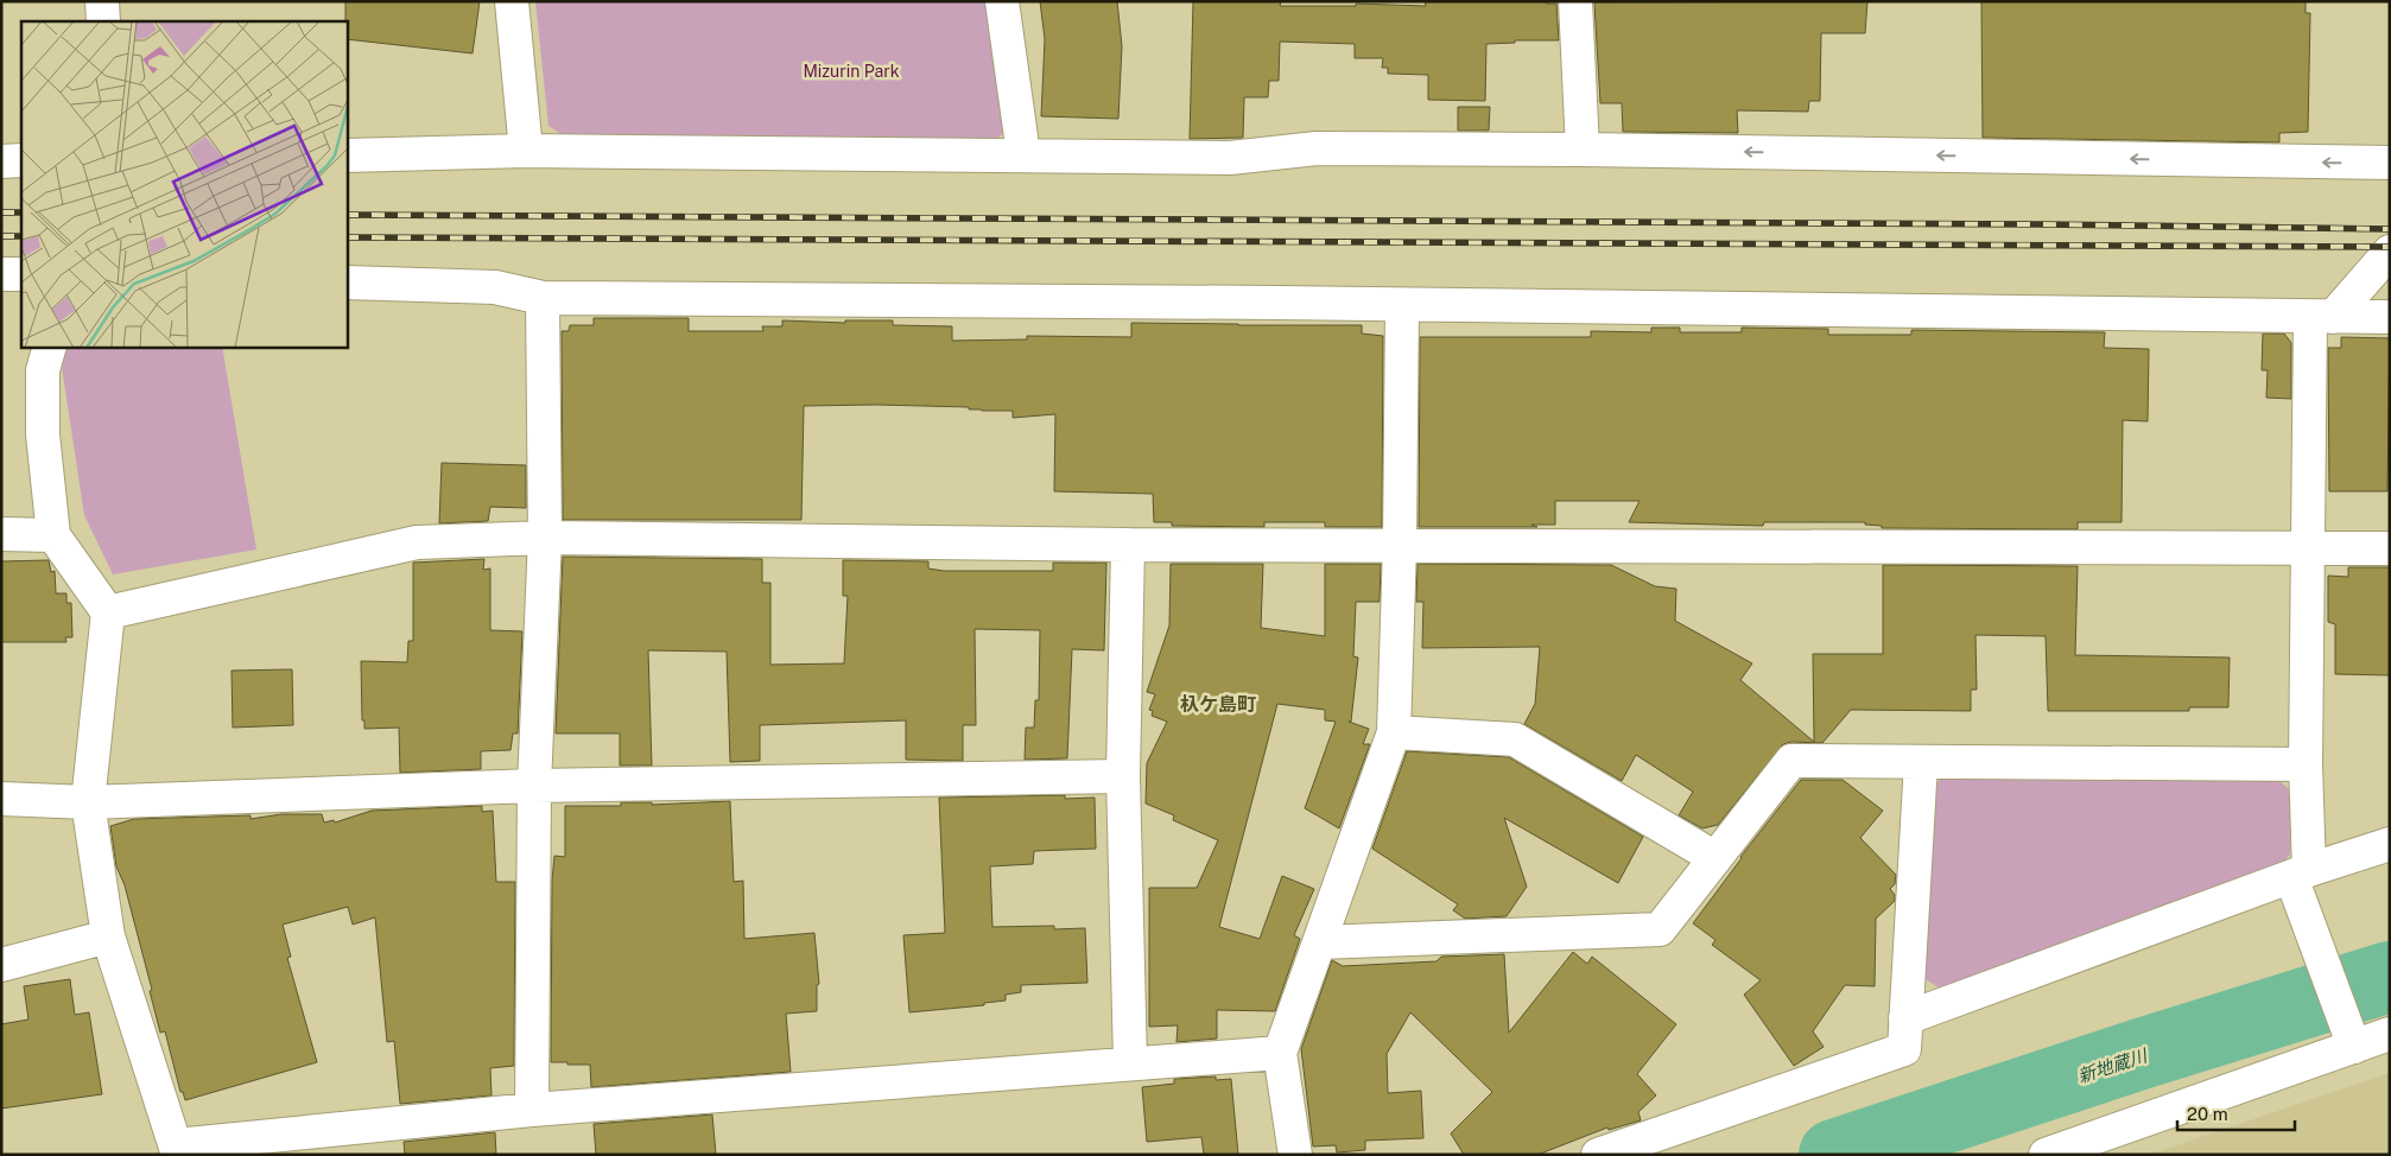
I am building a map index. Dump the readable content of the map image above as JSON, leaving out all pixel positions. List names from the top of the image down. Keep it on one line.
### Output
{"districts":["杁ケ島町"],"water":["新地蔵川"],"parks":["Mizurin Park"],"scale_bar":"20 m"}
